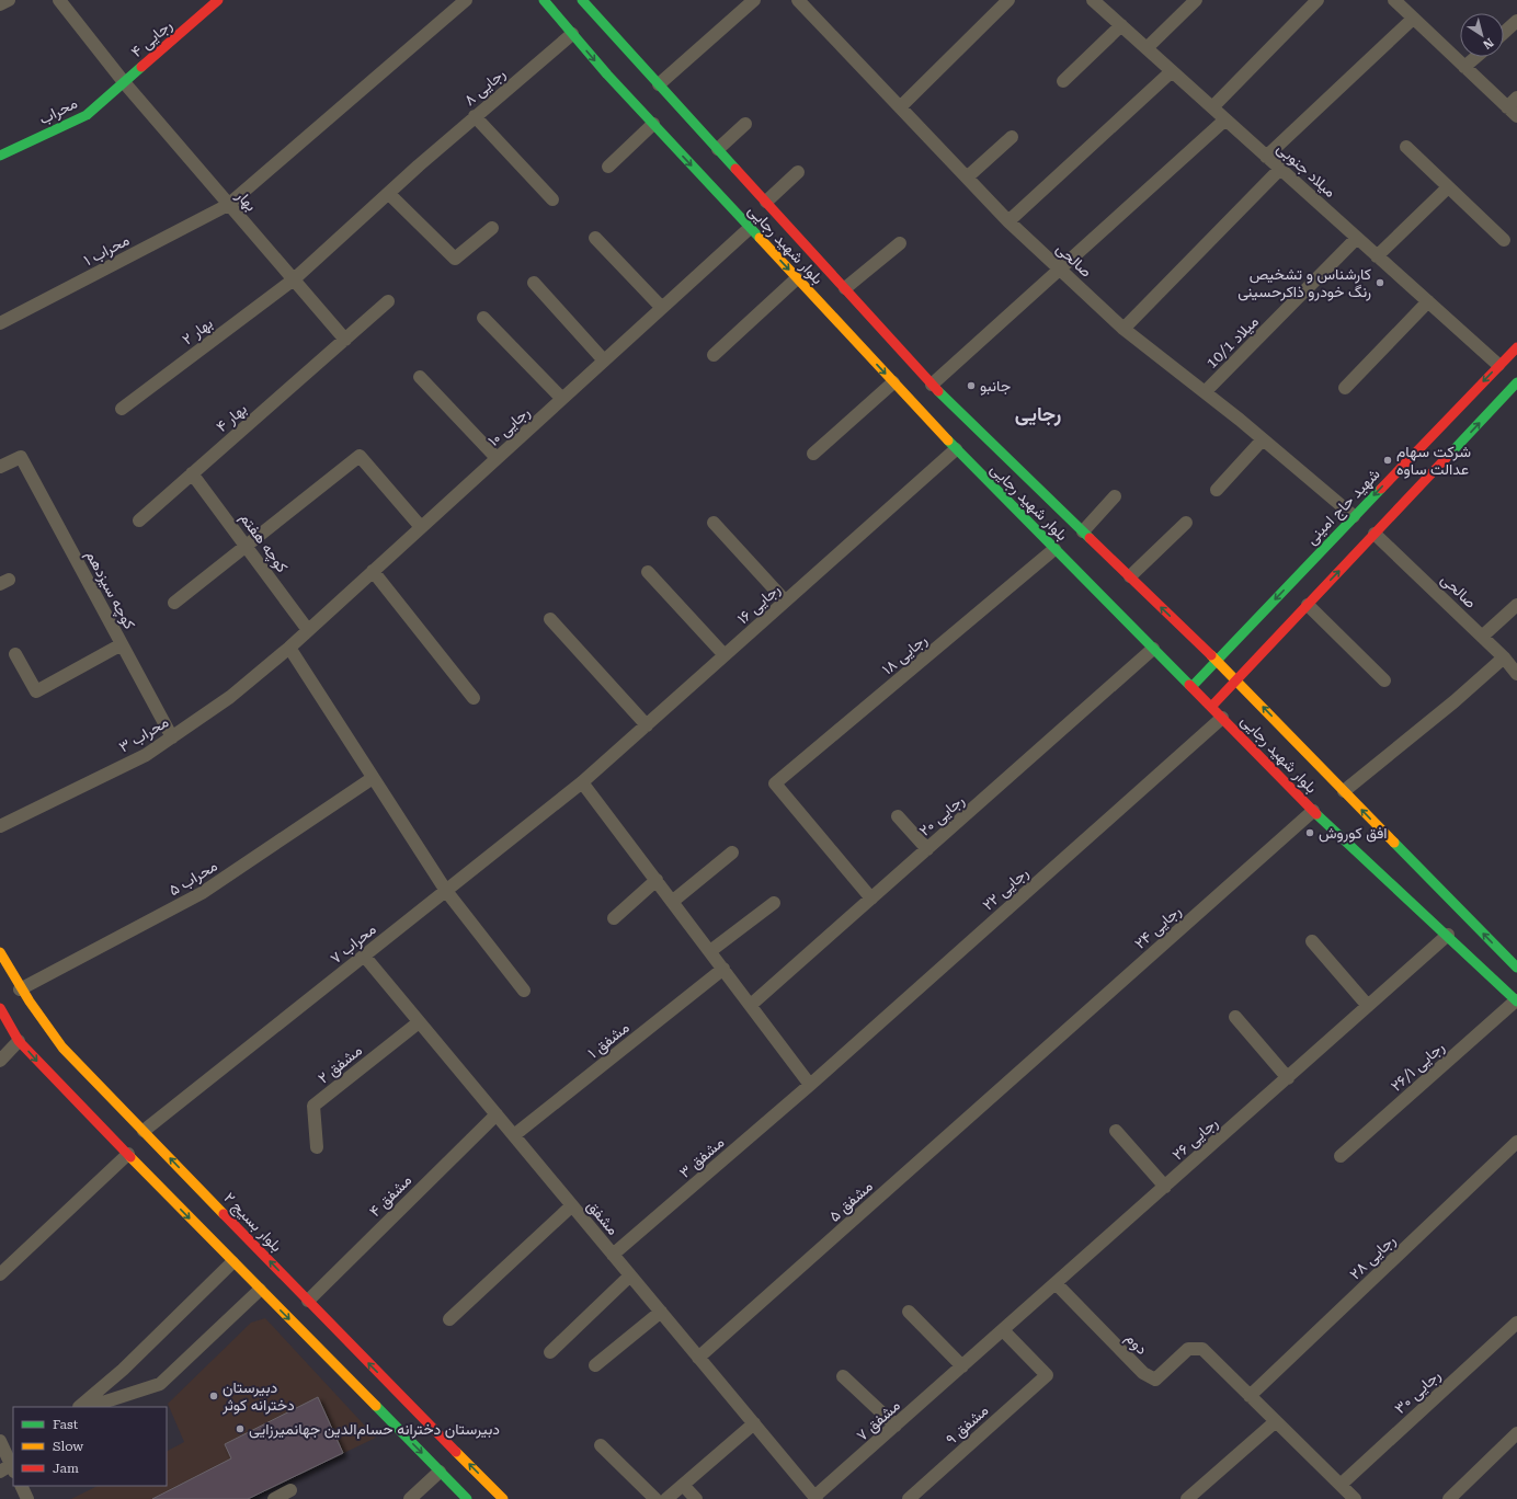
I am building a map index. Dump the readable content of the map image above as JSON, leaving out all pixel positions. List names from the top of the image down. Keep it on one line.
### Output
{"streets":{"main road":["رجایی ۴","محراب","بلوار شهید رجایی","شهید حاج امینی","بلوار بسیج ۲"],"street":["رجایی ۸","میلاد جنوبی","بهار","محراب ۱","صالحی","بهار ۲","میلاد 10/1","بهار ۴","رجایی ۱۰","کوچه هفتم","کوچه سیزدهم","رجایی ۱۶","رجایی ۱۸","محراب ۳","رجایی ۲۰","محراب ۵","رجایی ۲۲","رجایی ۲۴","محراب ۷","مشفق ۱","مشفق ۲","رجایی ۲۶/۱","رجایی ۲۶","مشفق ۳","مشفق ۴","مشفق ۵","مشفق","رجایی ۲۸","دوم","رجایی ۳۰","مشفق ۷","مشفق ۹"]},"crossings":[["رجایی ۴","محراب"],["رجایی ۴","بهار"],["رجایی ۸","بلوار شهید رجایی"],["رجایی ۸","بهار ۲"],["محراب","بهار"],["میلاد جنوبی","میلاد 10/1"],["میلاد جنوبی","شهید حاج امینی"],["بهار","محراب ۱"],["بهار","بهار ۲"],["بهار","بهار ۴"],["بلوار شهید رجایی","رجایی ۱۰"],["بلوار شهید رجایی","شهید حاج امینی"],["بلوار شهید رجایی","رجایی ۱۶"],["بلوار شهید رجایی","رجایی ۱۸"],["بلوار شهید رجایی","رجایی ۲۰"],["بلوار شهید رجایی","رجایی ۲۲"],["بلوار شهید رجایی","رجایی ۲۴"],["بلوار شهید رجایی","رجایی ۲۶/۱"],["بلوار شهید رجایی","رجایی ۲۶"],["صالحی","میلاد 10/1"],["صالحی","شهید حاج امینی"],["بهار ۴","کوچه هفتم"],["رجایی ۱۰","کوچه هفتم"],["رجایی ۱۰","محراب ۳"],["کوچه سیزدهم","محراب ۳"],["رجایی ۱۶","محراب ۷"],["رجایی ۱۸","رجایی ۲۰"],["محراب ۵","بلوار بسیج ۲"],["رجایی ۲۲","مشفق ۳"],["رجایی ۲۴","مشفق ۵"],["محراب ۷","مشفق"],["محراب ۷","بلوار بسیج ۲"],["مشفق ۱","مشفق"],["مشفق ۲","مشفق"],["رجایی ۲۶","دوم"],["رجایی ۲۶","مشفق ۷"],["رجایی ۲۶","مشفق ۹"],["مشفق ۳","مشفق"],["مشفق ۴","مشفق"],["مشفق ۴","بلوار بسیج ۲"],["مشفق ۵","مشفق"],["مشفق","مشفق ۷"],["رجایی ۲۸","دوم"]],"districts":["رجایی"],"places":["کارشناس و تشخیص رنگ خودرو ذاکرحسینی","جانبو","شرکت سهام عدالت ساوه","افق کوروش","دبیرستان دخترانه کوثر","دبیرستان دخترانه حسام‌الدین جهانمیرزایی"],"legend":["Fast","Slow","Jam"],"north":"bottom right"}
